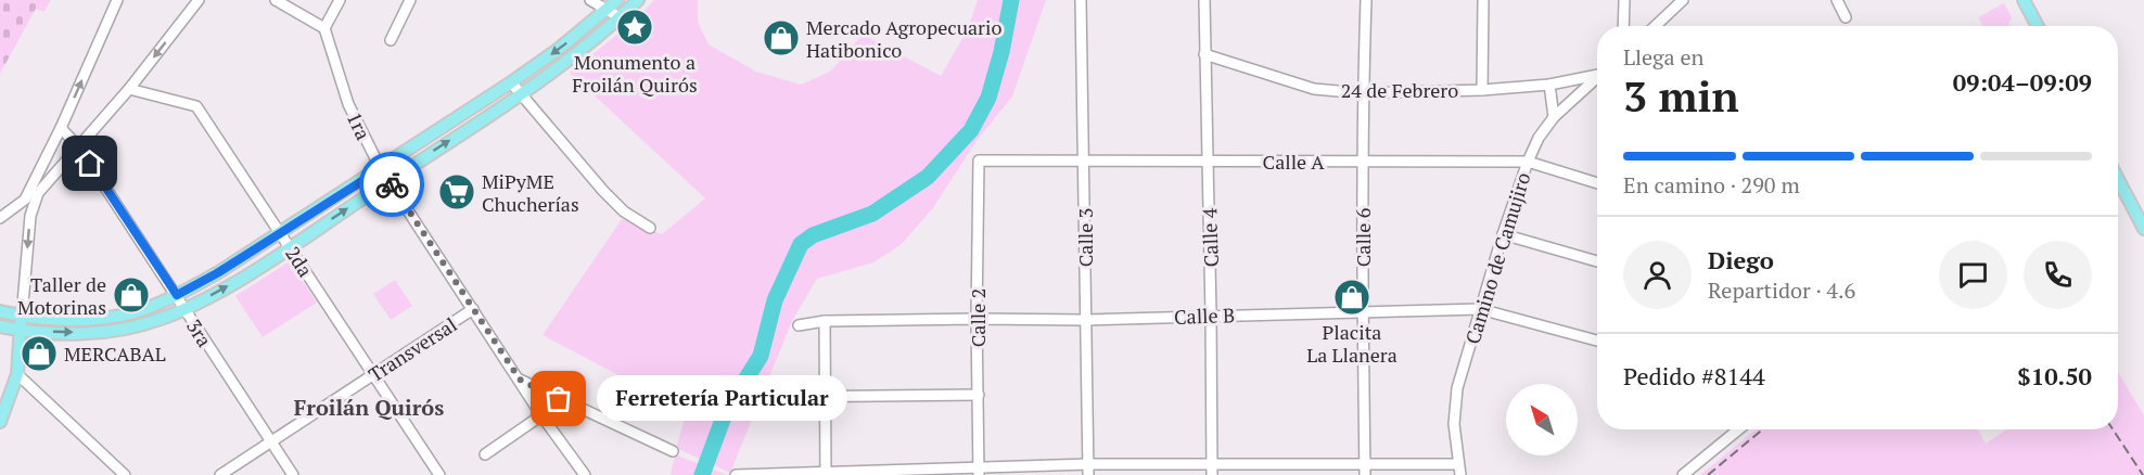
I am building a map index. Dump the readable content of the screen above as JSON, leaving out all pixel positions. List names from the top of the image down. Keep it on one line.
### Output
{"streets":{"street":["24 de Febrero","1ra","Calle A","Calle 3","Calle 4","Calle 6","Camino de Camujiro","2da","Calle B","Calle 2","3ra","Transversal"]},"crossings":[["24 de Febrero","Calle 4"],["24 de Febrero","Calle 6"],["1ra","Transversal"],["Calle A","Calle 3"],["Calle A","Calle 4"],["Calle A","Calle 6"],["Calle A","Camino de Camujiro"],["Calle A","Calle 2"],["Calle 3","Calle B"],["Calle 4","Calle B"],["Calle 6","Calle B"],["Camino de Camujiro","Calle B"],["2da","Transversal"],["Calle B","Calle 2"],["3ra","Transversal"]],"districts":["Froilán Quirós"],"places":{"place":["Monumento a Froilán Quirós"],"shop":["Mercado Agropecuario Hatibonico","Taller de Motorinas","Placita La Llanera","MERCABAL"],"supermarket":["MiPyME Chucherías"],"other":["Ferretería Particular"]},"north":"top left","page":{"heading":["3 min","Llega en","09:04–09:09"],"panel":["Diego","Repartidor · 4.6","Pedido #8144","$10.50"],"bar":"En camino · 290 m","bubble":"Ferretería Particular"}}
